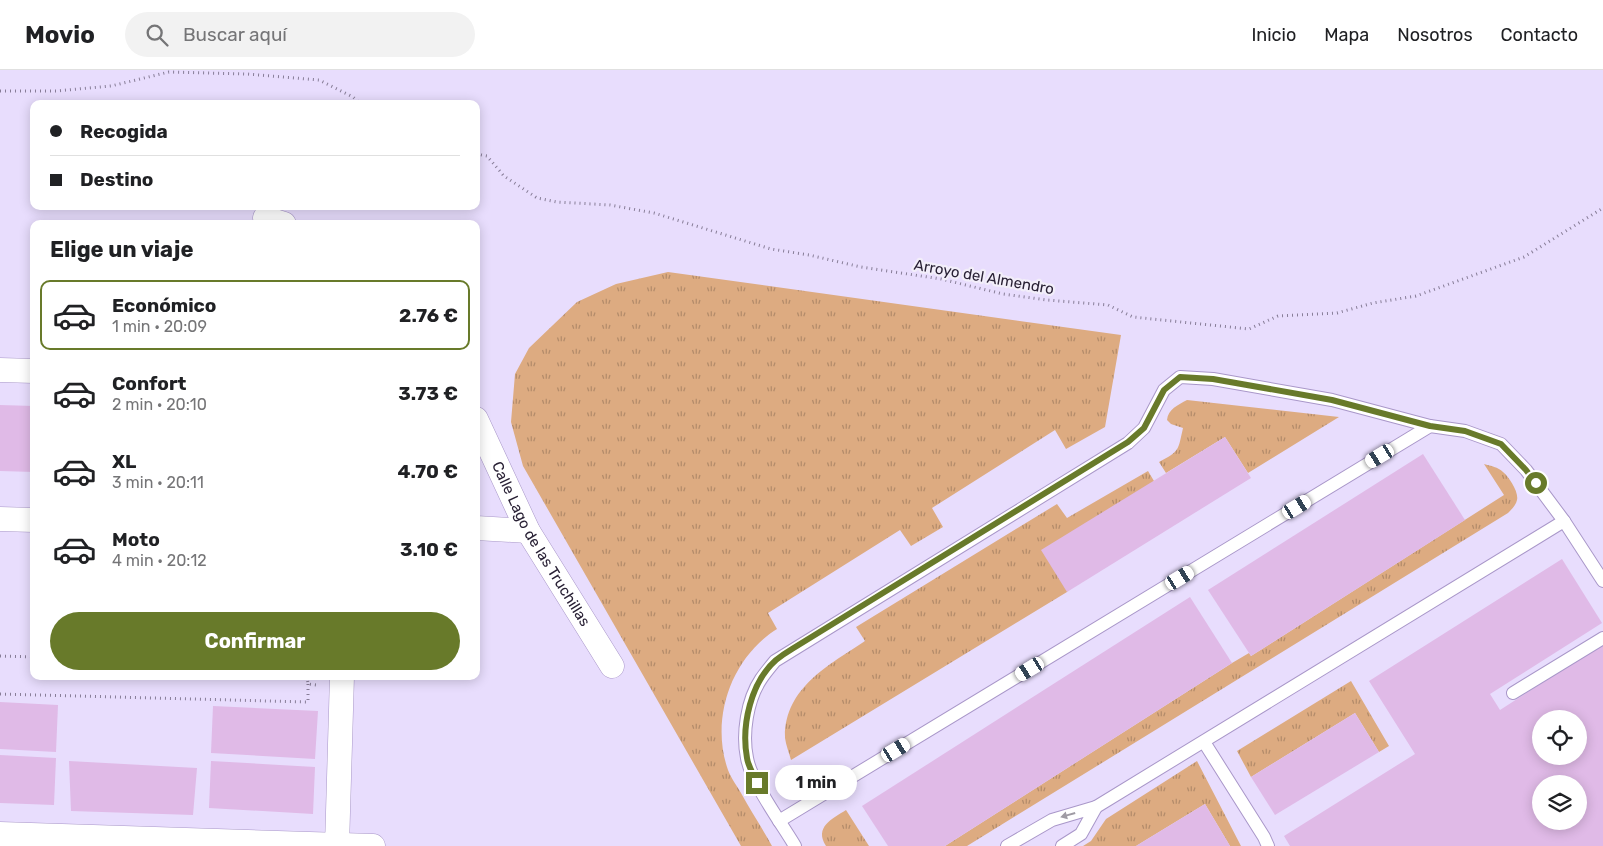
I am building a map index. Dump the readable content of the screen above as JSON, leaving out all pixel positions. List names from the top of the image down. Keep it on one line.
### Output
{"streets":{"street":["Calle Lago de las Truchillas"],"path":["Arroyo del Almendro"]},"page":{"header":"Movio","search":"Buscar aquí","nav":["Inicio","Mapa","Nosotros","Contacto"],"banner":["Recogida","Destino"],"heading":"Elige un viaje","list":[{"name":"Económico","note":"1 min · 20:09","value":"2.76 €"},{"name":"Confort","note":"2 min · 20:10","value":"3.73 €"},{"name":"XL","note":"3 min · 20:11","value":"4.70 €"},{"name":"Moto","note":"4 min · 20:12","value":"3.10 €"}],"buttons":"Confirmar","bubble":"1 min"}}
